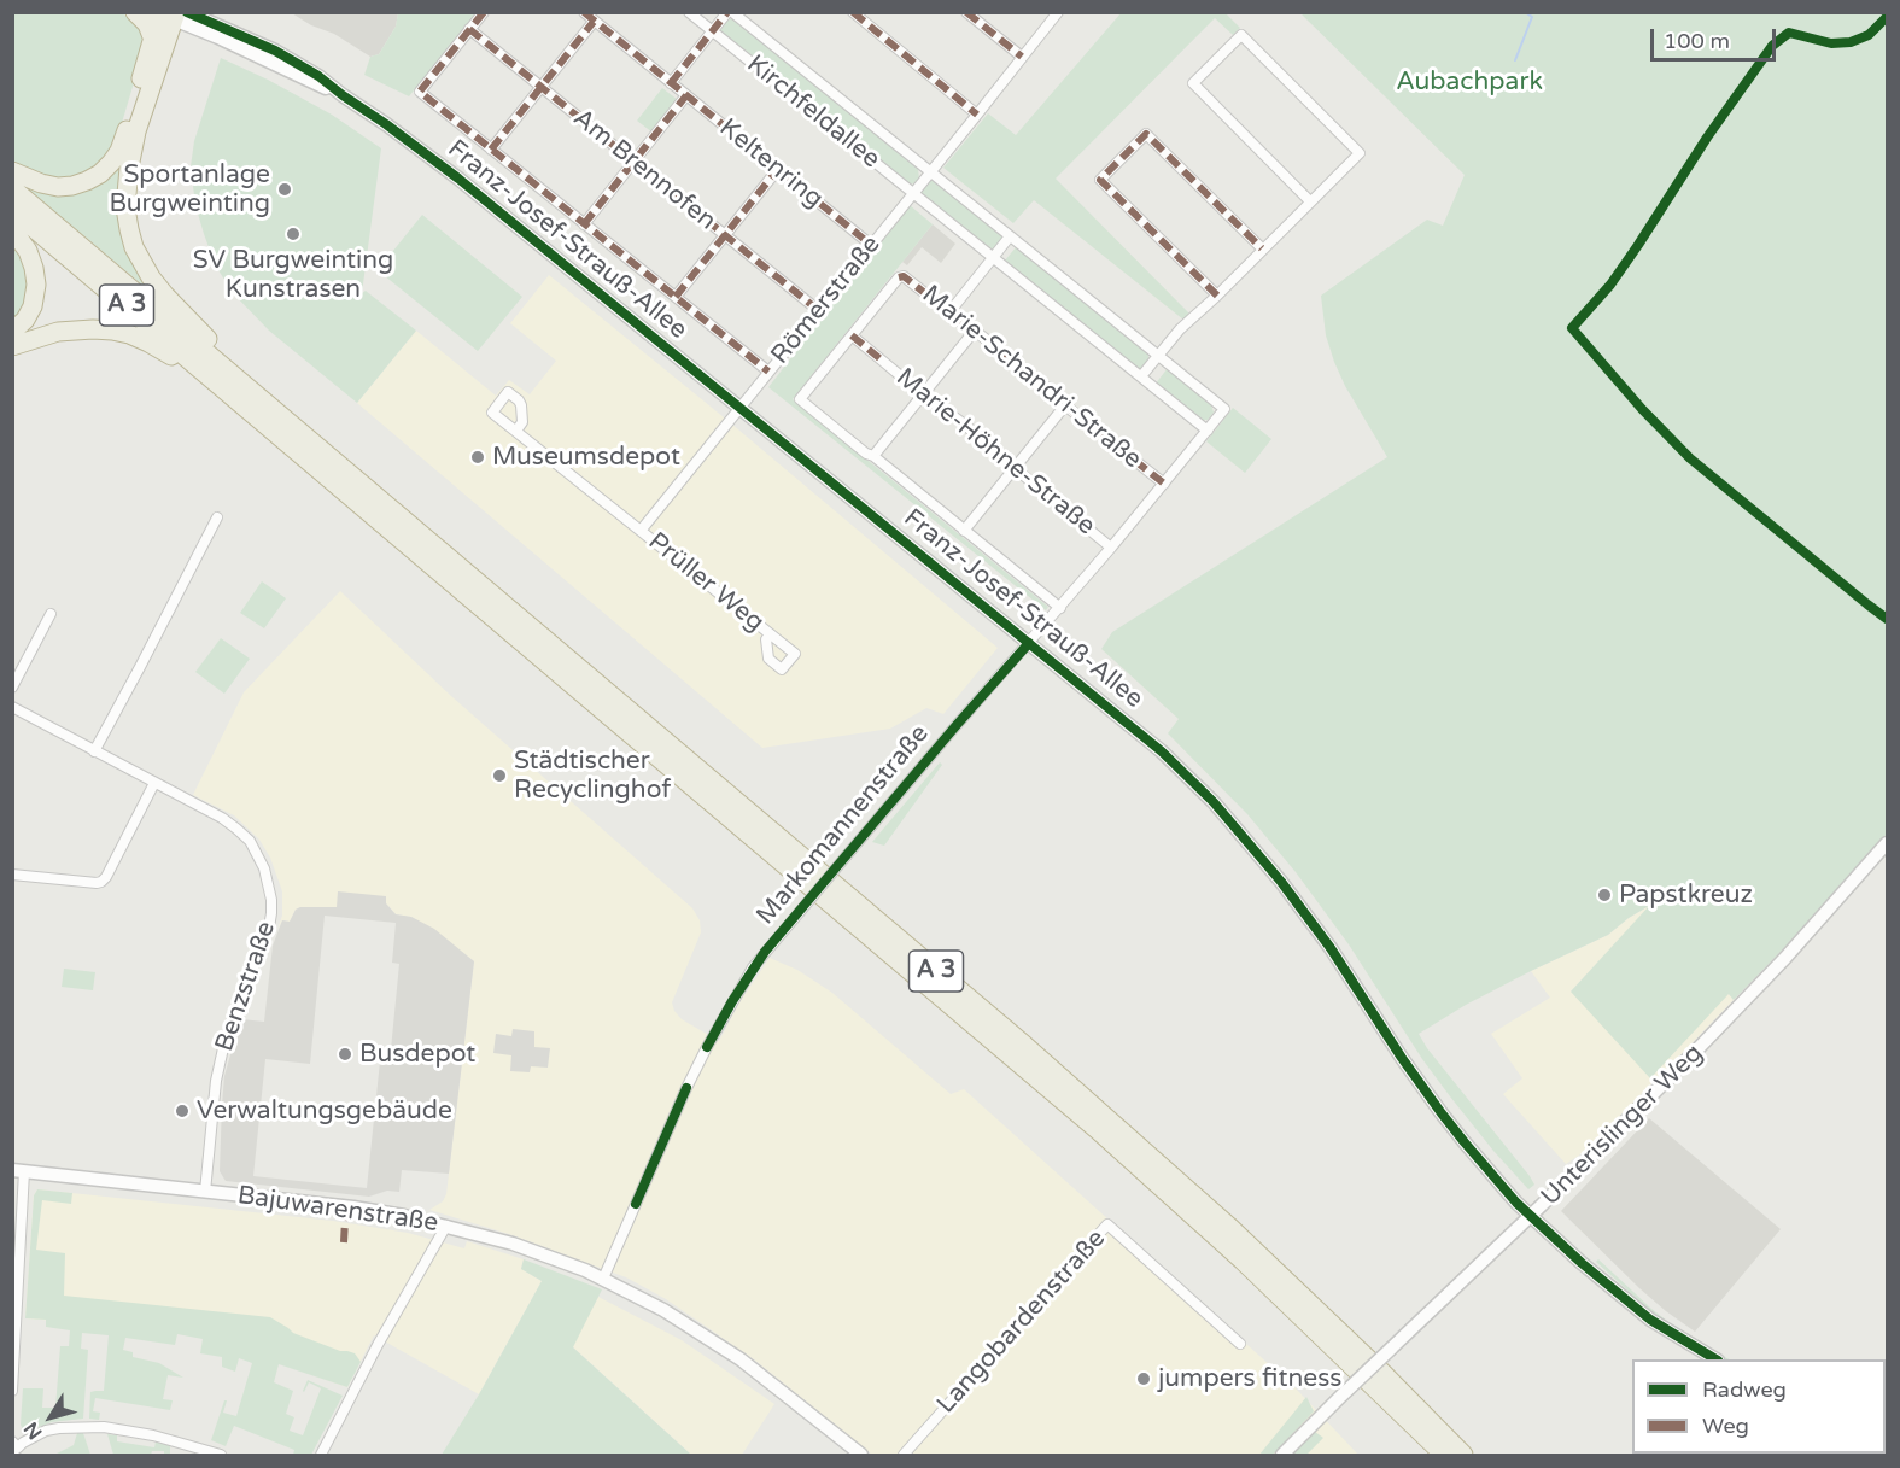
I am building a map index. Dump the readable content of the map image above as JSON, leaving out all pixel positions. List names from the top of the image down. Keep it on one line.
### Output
{"streets":{"highway":["A 3"],"street":["Kirchfeldallee","Keltenring","Am Brennofen","Franz-Josef-Strauß-Allee","Römerstraße","Marie-Schandri-Straße","Marie-Höhne-Straße","Prüller Weg","Markomannenstraße","Benzstraße","Unterislinger Weg","Bajuwarenstraße","Langobardenstraße"]},"crossings":[["Kirchfeldallee","Römerstraße"],["Kirchfeldallee","Markomannenstraße"],["Keltenring","Römerstraße"],["Am Brennofen","Römerstraße"],["Franz-Josef-Strauß-Allee","Römerstraße"],["Franz-Josef-Strauß-Allee","A 3"],["Franz-Josef-Strauß-Allee","Prüller Weg"],["Franz-Josef-Strauß-Allee","Markomannenstraße"],["Franz-Josef-Strauß-Allee","Unterislinger Weg"],["Römerstraße","Prüller Weg"],["Marie-Schandri-Straße","Marie-Höhne-Straße"],["Marie-Schandri-Straße","Markomannenstraße"],["Marie-Höhne-Straße","Markomannenstraße"],["Markomannenstraße","Bajuwarenstraße"],["Benzstraße","Bajuwarenstraße"]],"parks":["Aubachpark"],"places":["Sportanlage Burgweinting","SV Burgweinting Kunstrasen","Museumsdepot","Städtischer Recyclinghof","Papstkreuz","Busdepot","Verwaltungsgebäude","jumpers fitness"],"legend":["Radweg","Weg"],"scale_bar":"100 m","north":"bottom left"}
